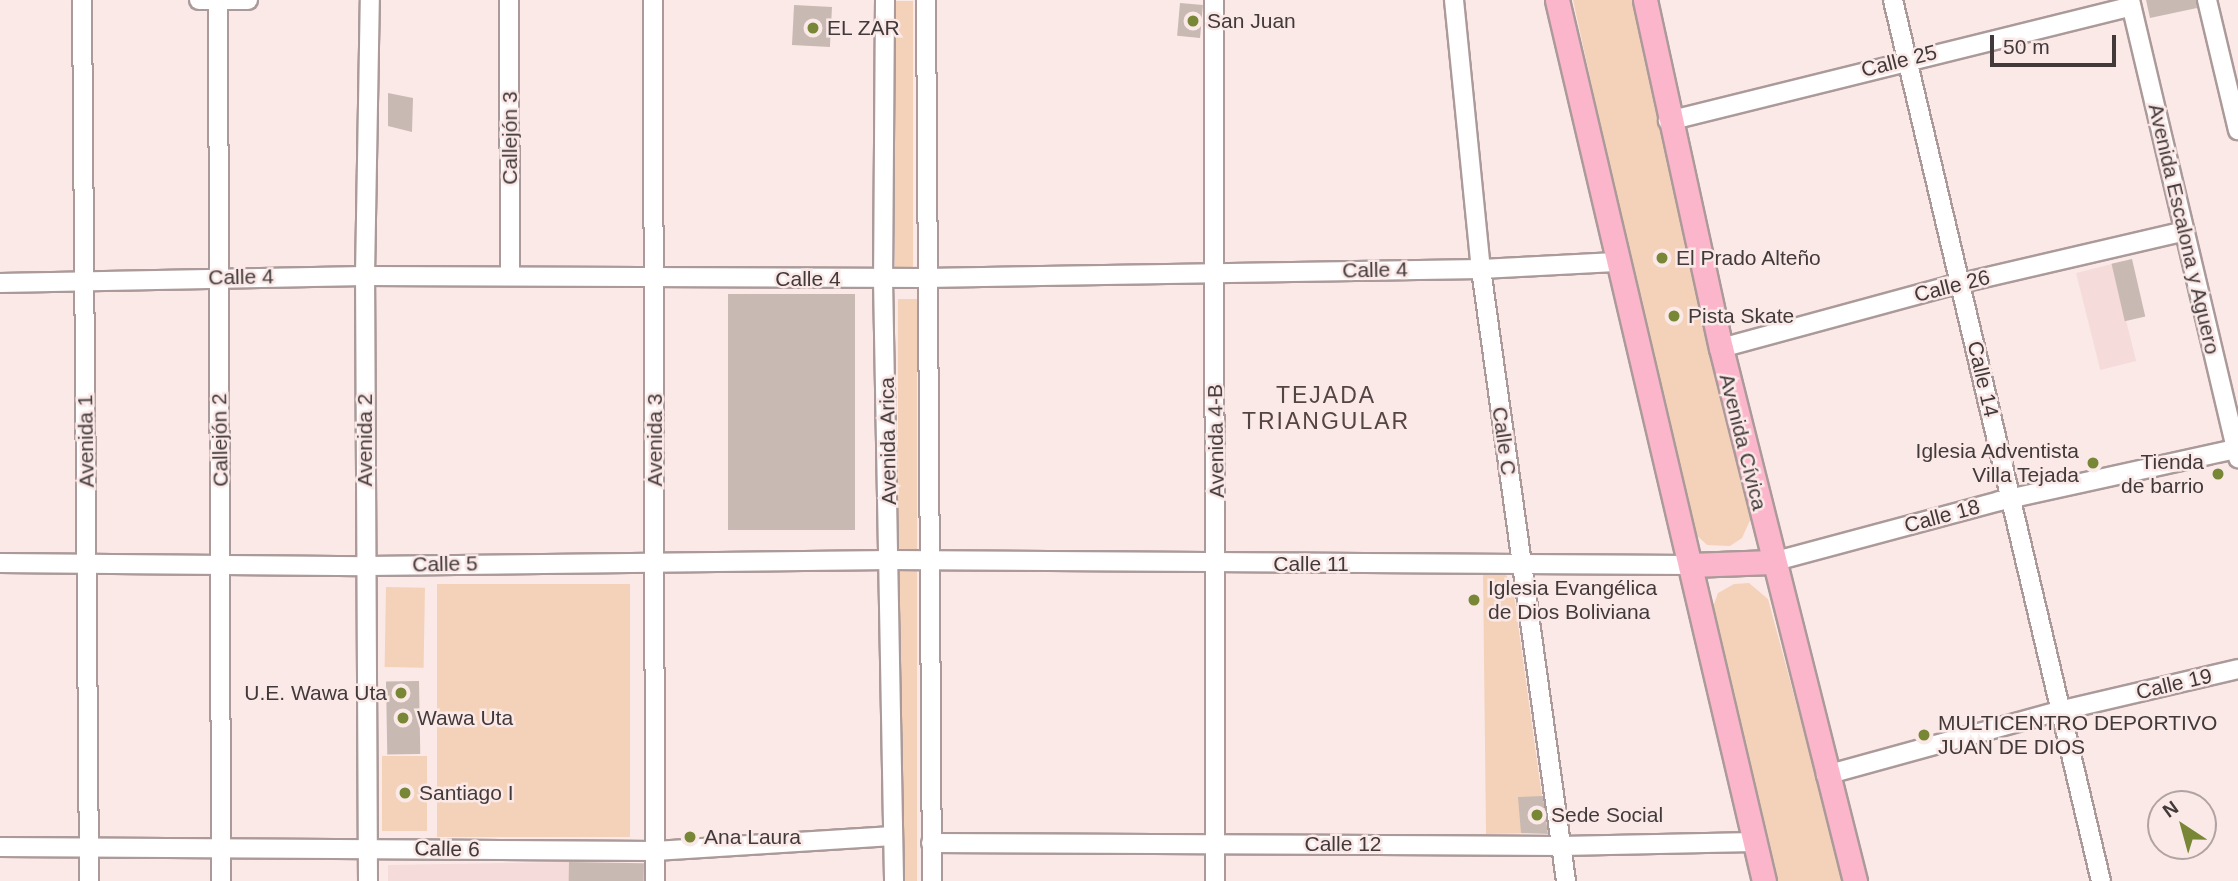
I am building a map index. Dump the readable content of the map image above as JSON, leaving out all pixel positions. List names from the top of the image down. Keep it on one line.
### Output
{"streets":{"main road":["Avenida Cívica"],"street":["Calle 25","Callejón 3","Avenida Escalona y Aguero","Calle 4","Calle 26","Calle 14","Callejón 2","Avenida 2","Avenida 3","Avenida 1","Avenida Arica","Avenida 4-B","Calle C","Calle 18","Calle 5","Calle 11","Calle 19","Calle 12","Calle 6"]},"crossings":[["Calle 25","Avenida Escalona y Aguero"],["Calle 25","Calle 14"],["Calle 25","Avenida Cívica"],["Callejón 3","Calle 4"],["Avenida Escalona y Aguero","Calle 26"],["Avenida Escalona y Aguero","Calle 18"],["Calle 4","Callejón 2"],["Calle 4","Avenida 2"],["Calle 4","Avenida 3"],["Calle 4","Avenida 1"],["Calle 4","Avenida Arica"],["Calle 4","Avenida 4-B"],["Calle 4","Calle C"],["Calle 26","Calle 14"],["Calle 26","Avenida Cívica"],["Calle 14","Calle 18"],["Calle 14","Calle 19"],["Callejón 2","Calle 5"],["Callejón 2","Calle 6"],["Avenida 2","Calle 5"],["Avenida 2","Calle 6"],["Avenida 3","Calle 5"],["Avenida 3","Calle 6"],["Avenida 1","Calle 5"],["Avenida 1","Calle 6"],["Avenida Arica","Calle 5"],["Avenida Arica","Calle 11"],["Avenida Arica","Calle 12"],["Avenida Arica","Calle 6"],["Avenida 4-B","Calle 11"],["Avenida 4-B","Calle 12"],["Calle C","Calle 11"],["Calle C","Calle 12"],["Avenida Cívica","Calle 18"],["Avenida Cívica","Calle 19"],["Calle 5","Calle 11"]],"districts":["TEJADA TRIANGULAR"],"places":["San Juan","EL ZAR","El Prado Alteño","Pista Skate","Iglesia Adventista Villa Tejada","Tienda de barrio","Iglesia Evangélica de Dios Boliviana","U.E. Wawa Uta","Wawa Uta","MULTICENTRO DEPORTIVO JUAN DE DIOS","Santiago I","Sede Social","Ana Laura"],"scale_bar":"50 m","north":"top left"}
